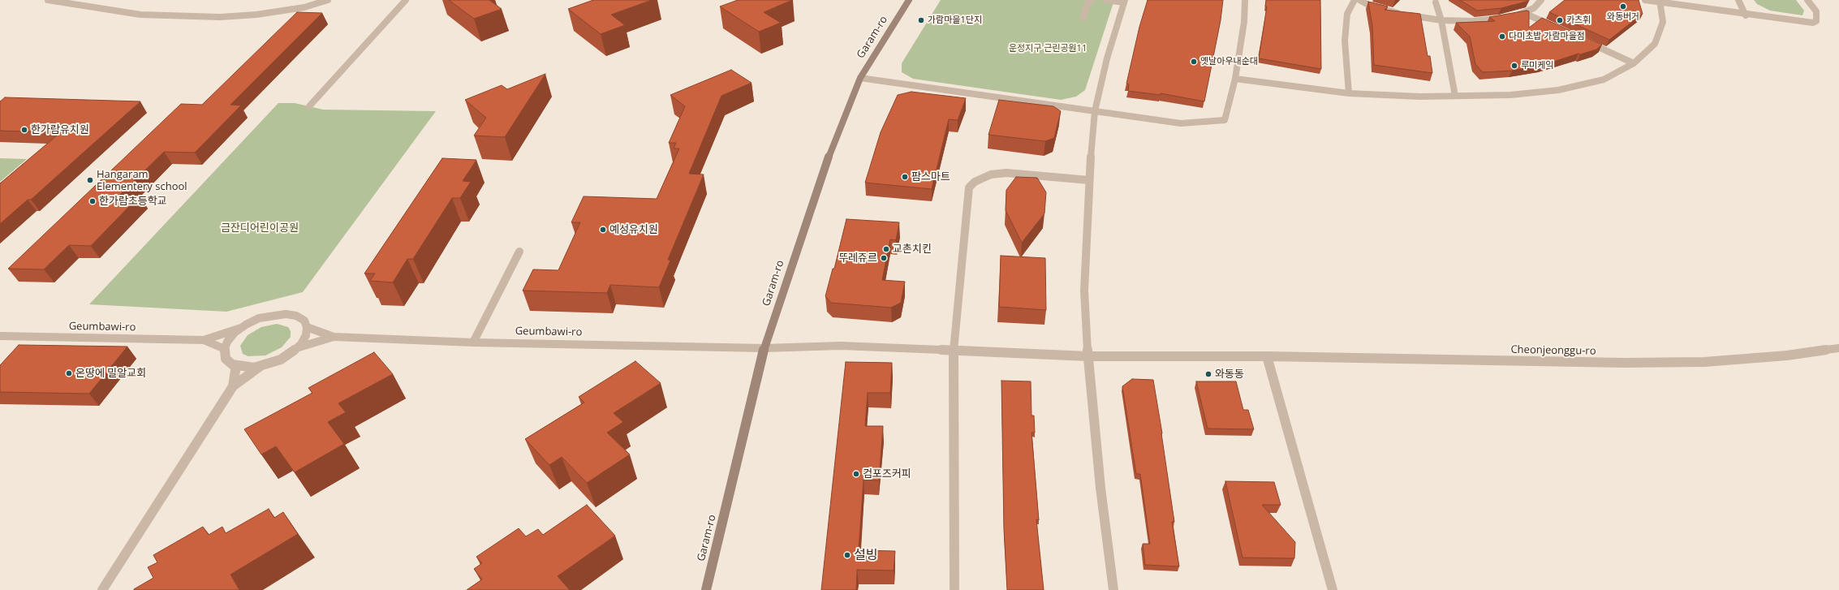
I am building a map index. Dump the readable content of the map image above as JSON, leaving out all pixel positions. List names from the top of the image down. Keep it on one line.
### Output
{"streets":{"street":["Garam-ro","Geumbawi-ro","Cheonjeonggu-ro"]},"crossings":[["Garam-ro","Geumbawi-ro"],["Geumbawi-ro","Cheonjeonggu-ro"]],"parks":["운정지구 근린공원11","금잔디어린이공원"],"places":["와동버거","가람마을1단지","카츠휘","다미초밥 가람마을점","옛날아우내순대","루미케익","한가람유치원","팜스마트","Hangaram Elementery school","한가람초등학교","예성유치원","교촌치킨","뚜레쥬르","온땅에 밀알교회","와동동","컴포즈커피","설빙"]}
